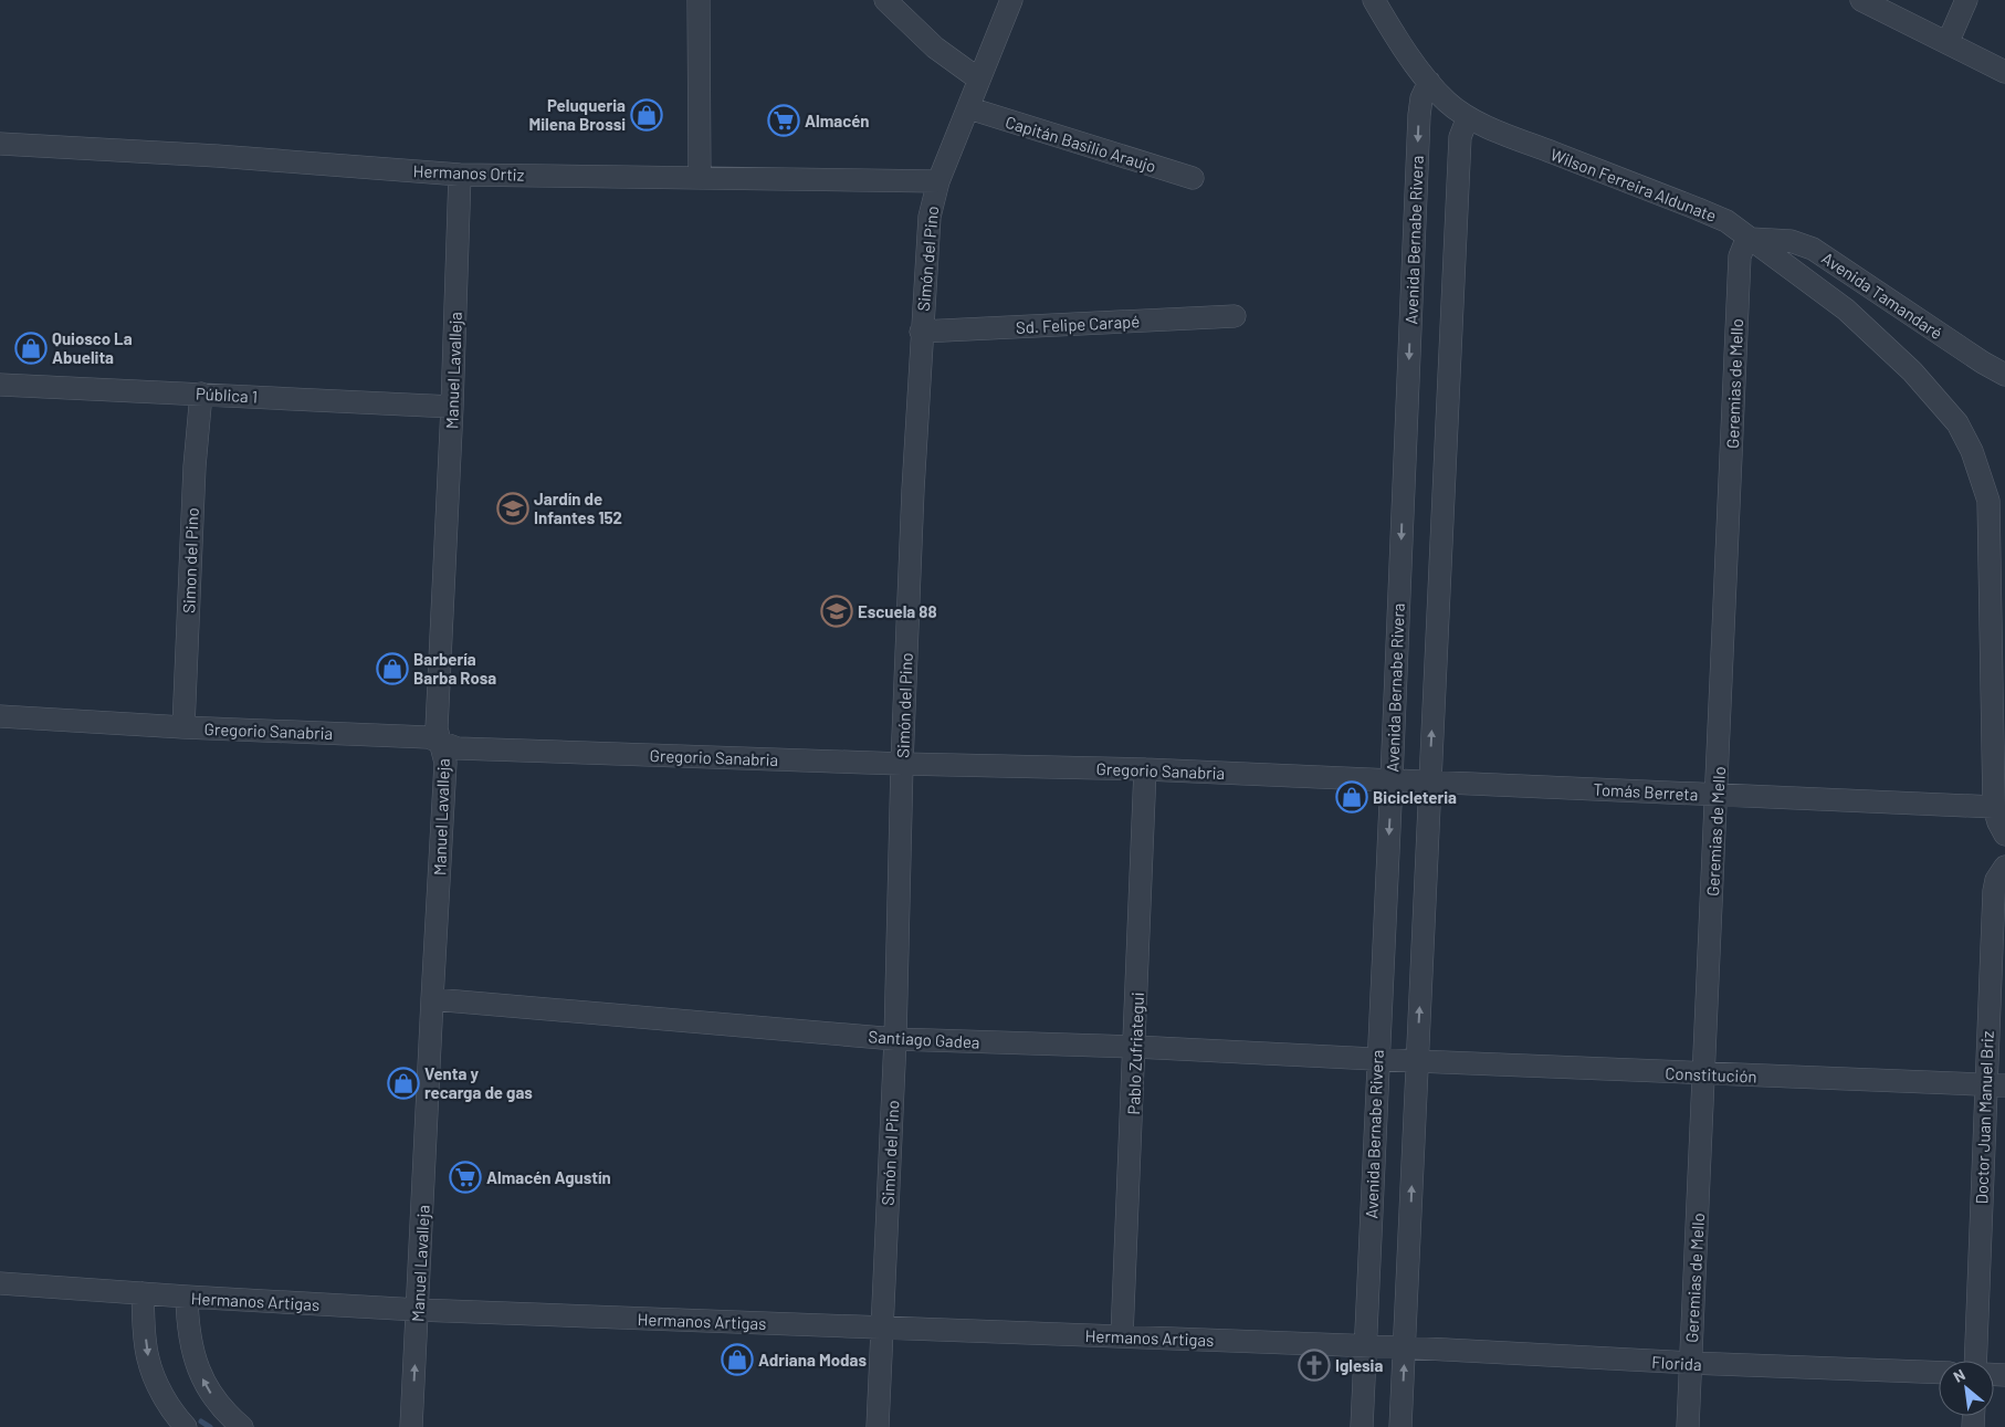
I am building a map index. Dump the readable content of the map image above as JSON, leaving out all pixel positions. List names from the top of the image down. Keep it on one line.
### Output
{"streets":{"street":["Capitán Basilio Araujo","Hermanos Ortiz","Wilson Ferreira Aldunate","Avenida Bernabe Rivera","Simón del Pino","Avenida Tamandaré","Sd. Felipe Carapé","Manuel Lavalleja","Geremias de Mello","Pública 1","Simon del Pino","Gregorio Sanabria","Tomás Berreta","Santiago Gadea","Pablo Zufriategui","Constitución","Doctor Juan Manuel Briz","Hermanos Artigas","Florida"]},"crossings":[["Capitán Basilio Araujo","Simón del Pino"],["Hermanos Ortiz","Simón del Pino"],["Hermanos Ortiz","Manuel Lavalleja"],["Wilson Ferreira Aldunate","Avenida Bernabe Rivera"],["Wilson Ferreira Aldunate","Avenida Tamandaré"],["Wilson Ferreira Aldunate","Geremias de Mello"],["Wilson Ferreira Aldunate","Tomás Berreta"],["Avenida Bernabe Rivera","Gregorio Sanabria"],["Avenida Bernabe Rivera","Santiago Gadea"],["Avenida Bernabe Rivera","Hermanos Artigas"],["Simón del Pino","Sd. Felipe Carapé"],["Simón del Pino","Gregorio Sanabria"],["Simón del Pino","Santiago Gadea"],["Simón del Pino","Hermanos Artigas"],["Avenida Tamandaré","Geremias de Mello"],["Manuel Lavalleja","Pública 1"],["Manuel Lavalleja","Gregorio Sanabria"],["Manuel Lavalleja","Santiago Gadea"],["Manuel Lavalleja","Hermanos Artigas"],["Geremias de Mello","Tomás Berreta"],["Geremias de Mello","Constitución"],["Geremias de Mello","Florida"],["Pública 1","Simon del Pino"],["Simon del Pino","Gregorio Sanabria"],["Gregorio Sanabria","Tomás Berreta"],["Gregorio Sanabria","Pablo Zufriategui"],["Santiago Gadea","Pablo Zufriategui"],["Santiago Gadea","Constitución"],["Pablo Zufriategui","Hermanos Artigas"],["Constitución","Doctor Juan Manuel Briz"],["Hermanos Artigas","Florida"]],"places":{"shop":["Peluqueria Milena Brossi","Quiosco La Abuelita","Barbería Barba Rosa","Bicicleteria","Venta y recarga de gas","Adriana Modas"],"supermarket":["Almacén","Almacén Agustín"],"school or university":["Jardín de Infantes 152","Escuela 88"],"church":["Iglesia"]},"north":"top left"}
